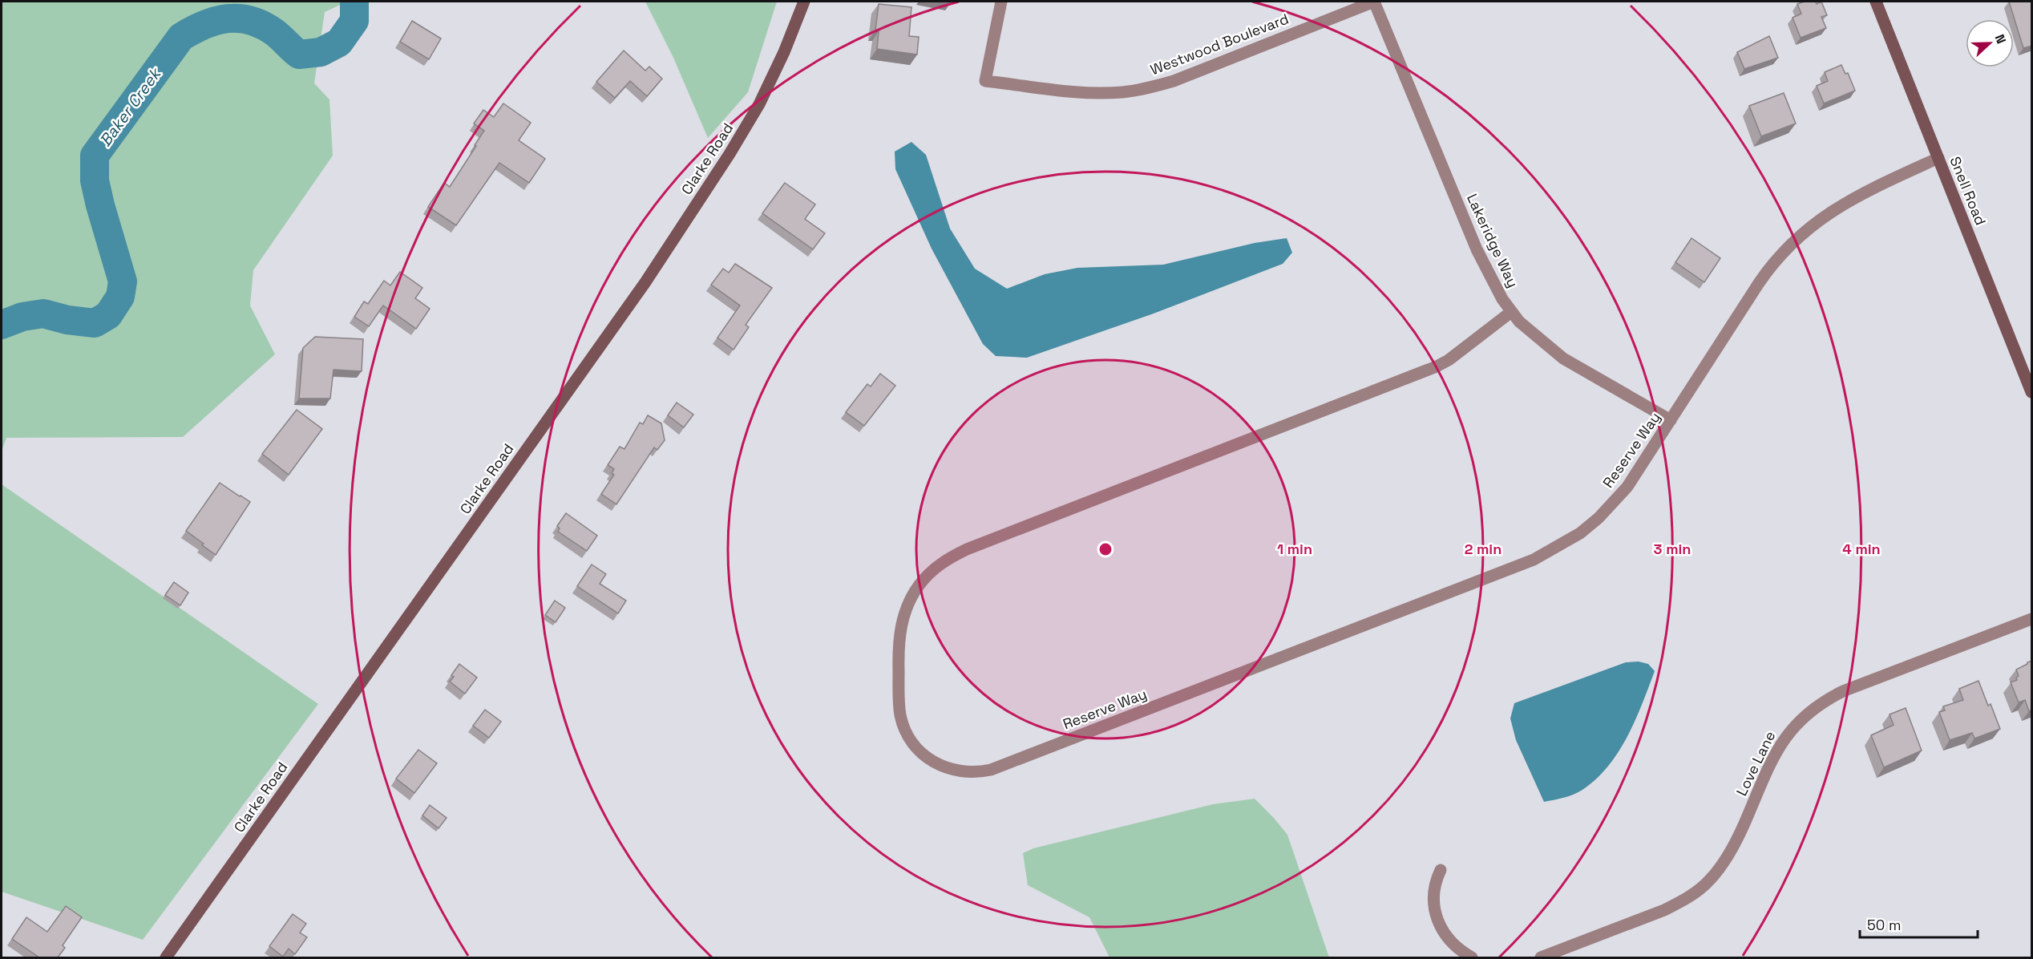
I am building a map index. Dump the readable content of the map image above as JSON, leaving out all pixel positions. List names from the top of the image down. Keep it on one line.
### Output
{"streets":{"street":["Westwood Boulevard","Clarke Road","Snell Road","Lakeridge Way","Reserve Way","Love Lane"]},"crossings":[["Westwood Boulevard","Lakeridge Way"],["Snell Road","Reserve Way"],["Lakeridge Way","Reserve Way"]],"water":["Baker Creek"],"scale_bar":"50 m","north":"right","rings":["1 min","2 min","3 min","4 min"]}
